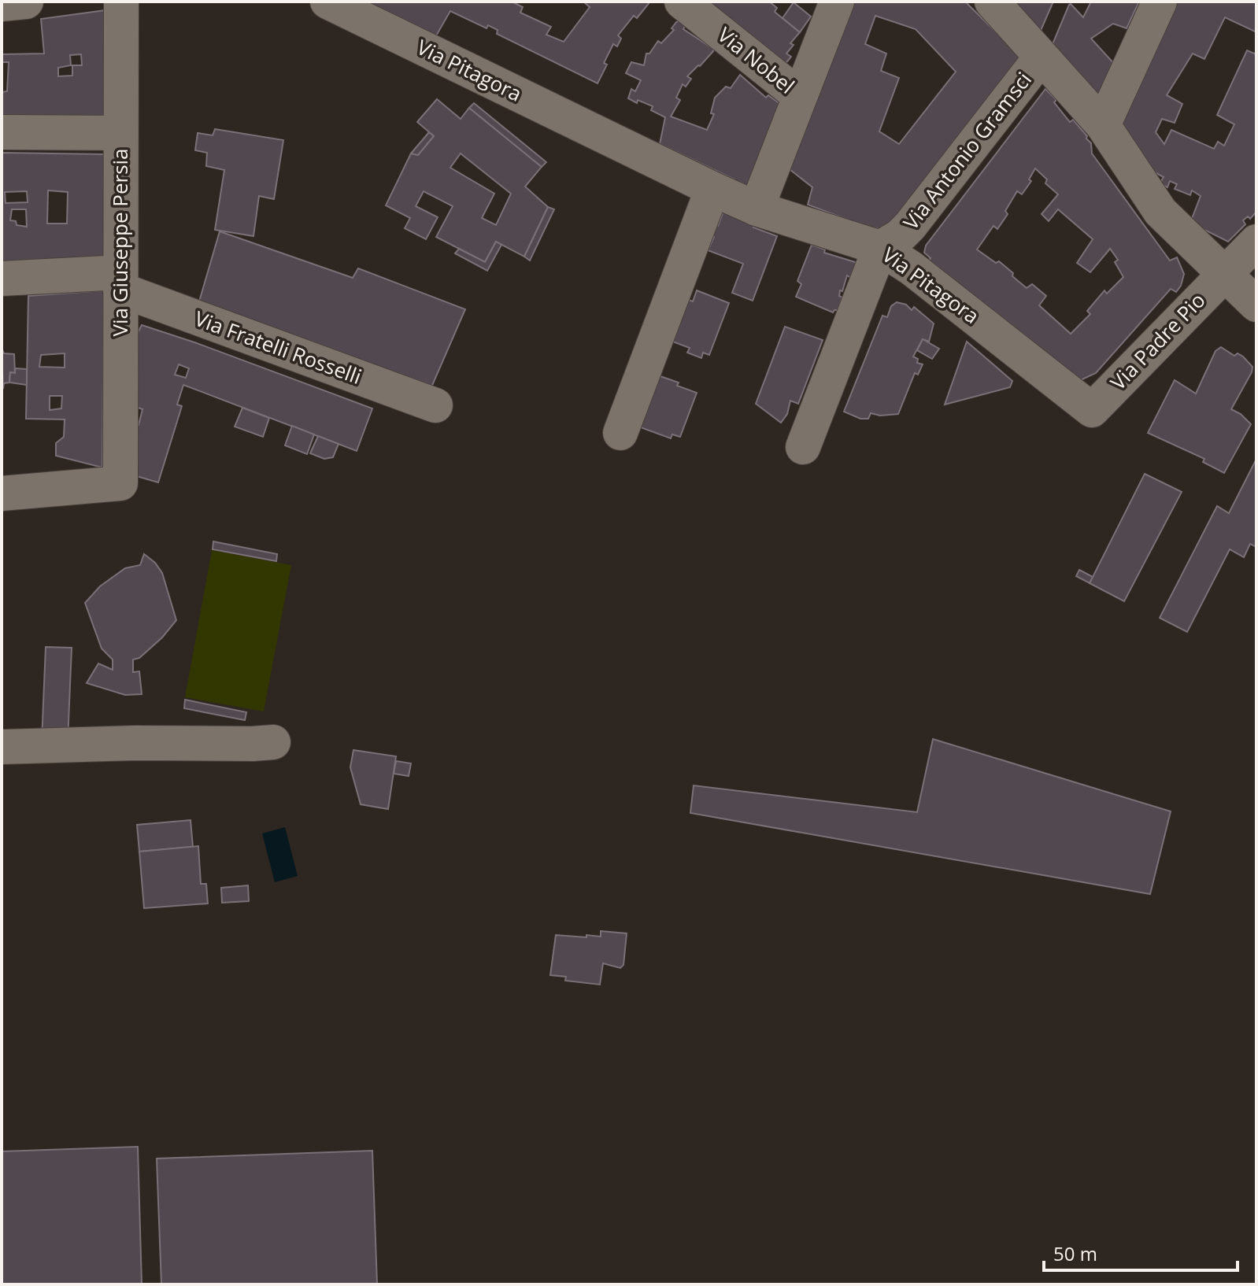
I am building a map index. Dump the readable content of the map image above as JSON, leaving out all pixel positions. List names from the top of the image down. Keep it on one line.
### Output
{"streets":{"street":["Via Nobel","Via Pitagora","Via Antonio Gramsci","Via Giuseppe Persia","Via Padre Pio","Via Fratelli Rosselli"]},"crossings":[["Via Pitagora","Via Antonio Gramsci"],["Via Pitagora","Via Padre Pio"],["Via Giuseppe Persia","Via Fratelli Rosselli"]],"scale_bar":"50 m"}
